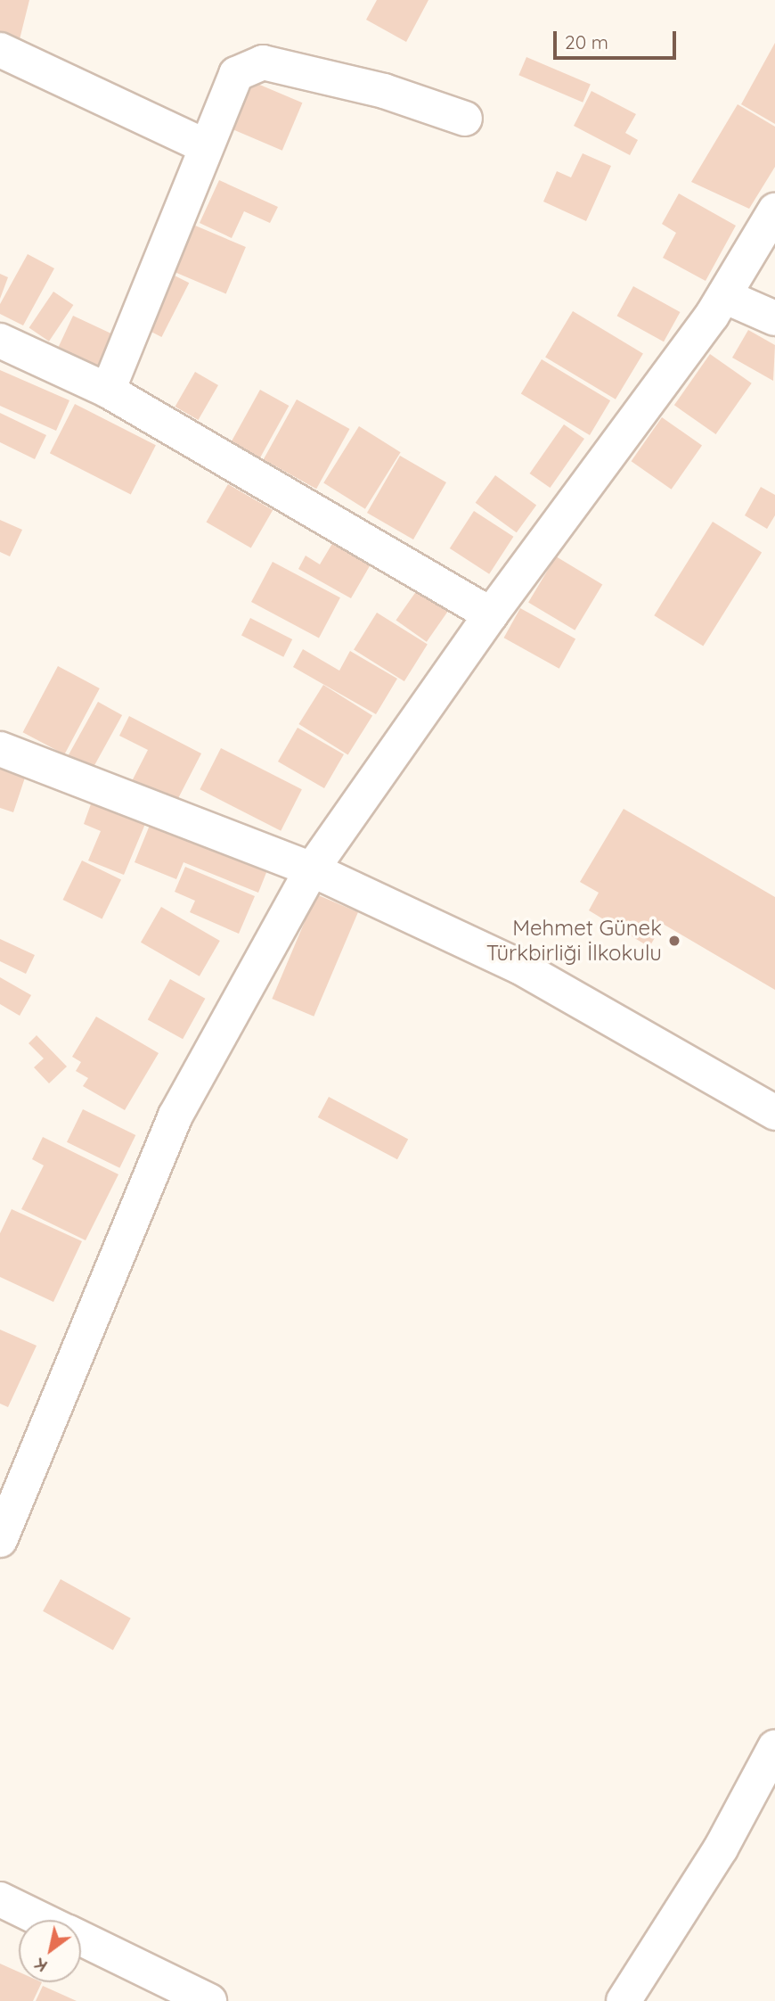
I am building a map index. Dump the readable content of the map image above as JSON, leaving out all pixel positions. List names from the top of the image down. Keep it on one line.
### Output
{"places":["Mehmet Günek Türkbirliği İlkokulu"],"scale_bar":"20 m","north":"bottom left"}
